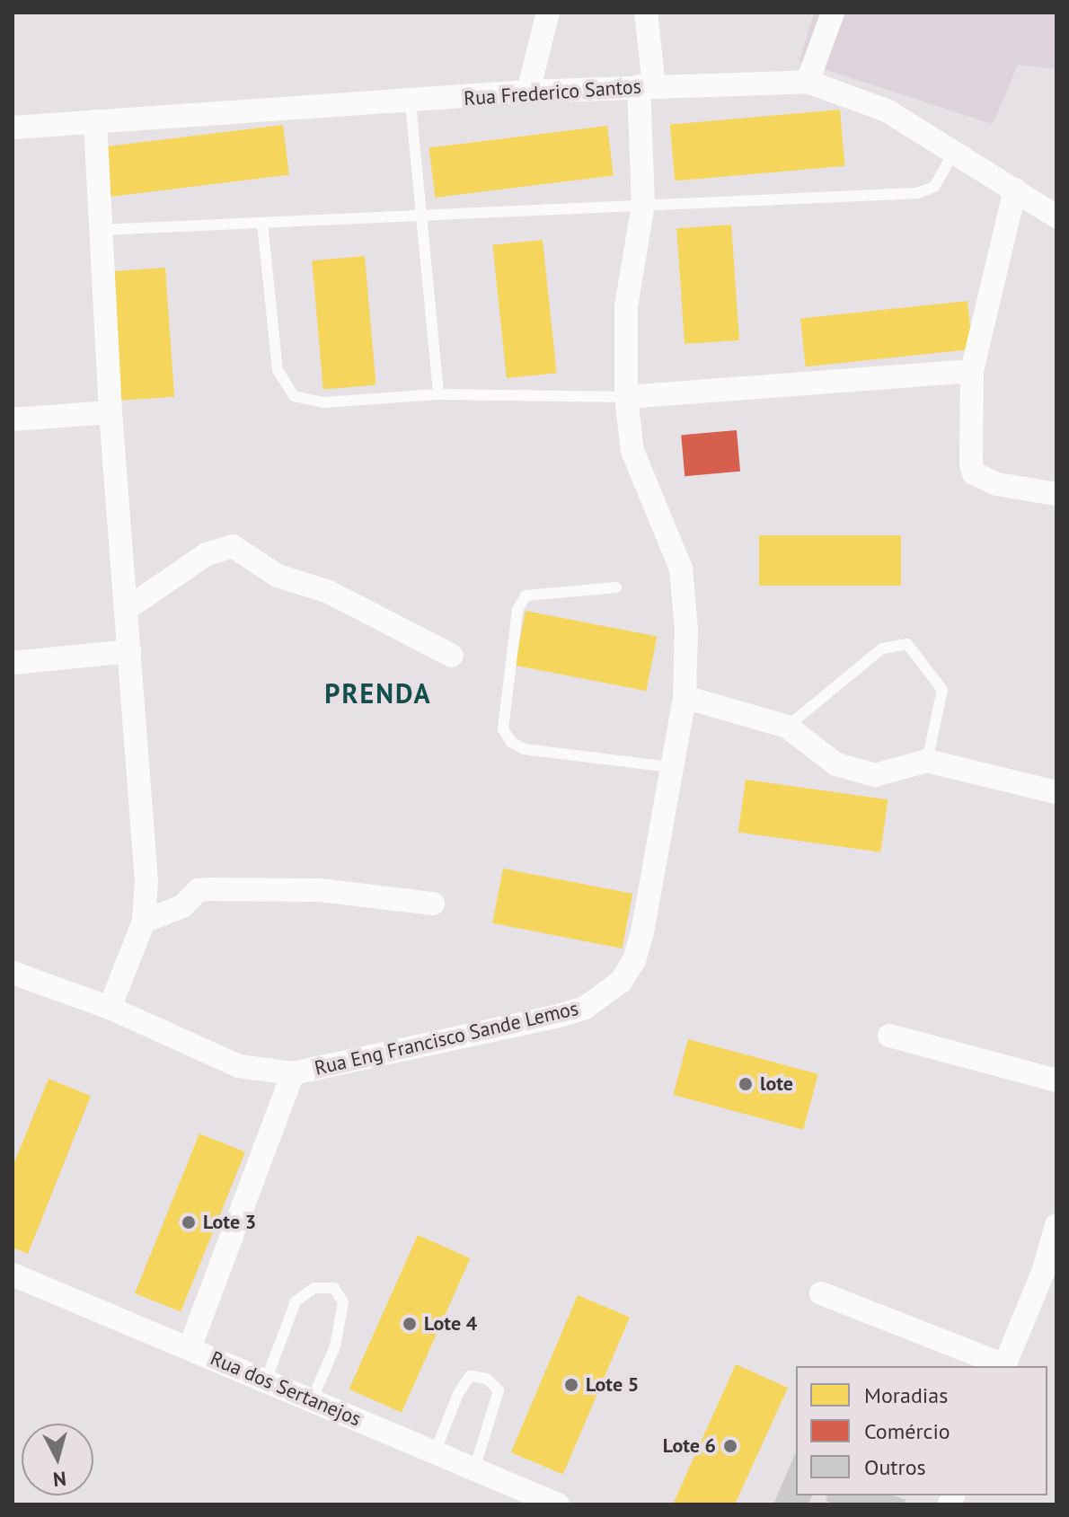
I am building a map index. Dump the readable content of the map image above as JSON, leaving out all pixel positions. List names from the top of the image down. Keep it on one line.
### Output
{"streets":{"street":["Rua Frederico Santos","Rua Eng Francisco Sande Lemos","Rua dos Sertanejos"]},"crossings":[["Rua Frederico Santos","Rua Eng Francisco Sande Lemos"]],"districts":["PRENDA"],"places":["lote","Lote 3","Lote 4","Lote 5","Lote 6"],"legend":["Moradias","Comércio","Outros"],"north":"bottom"}
